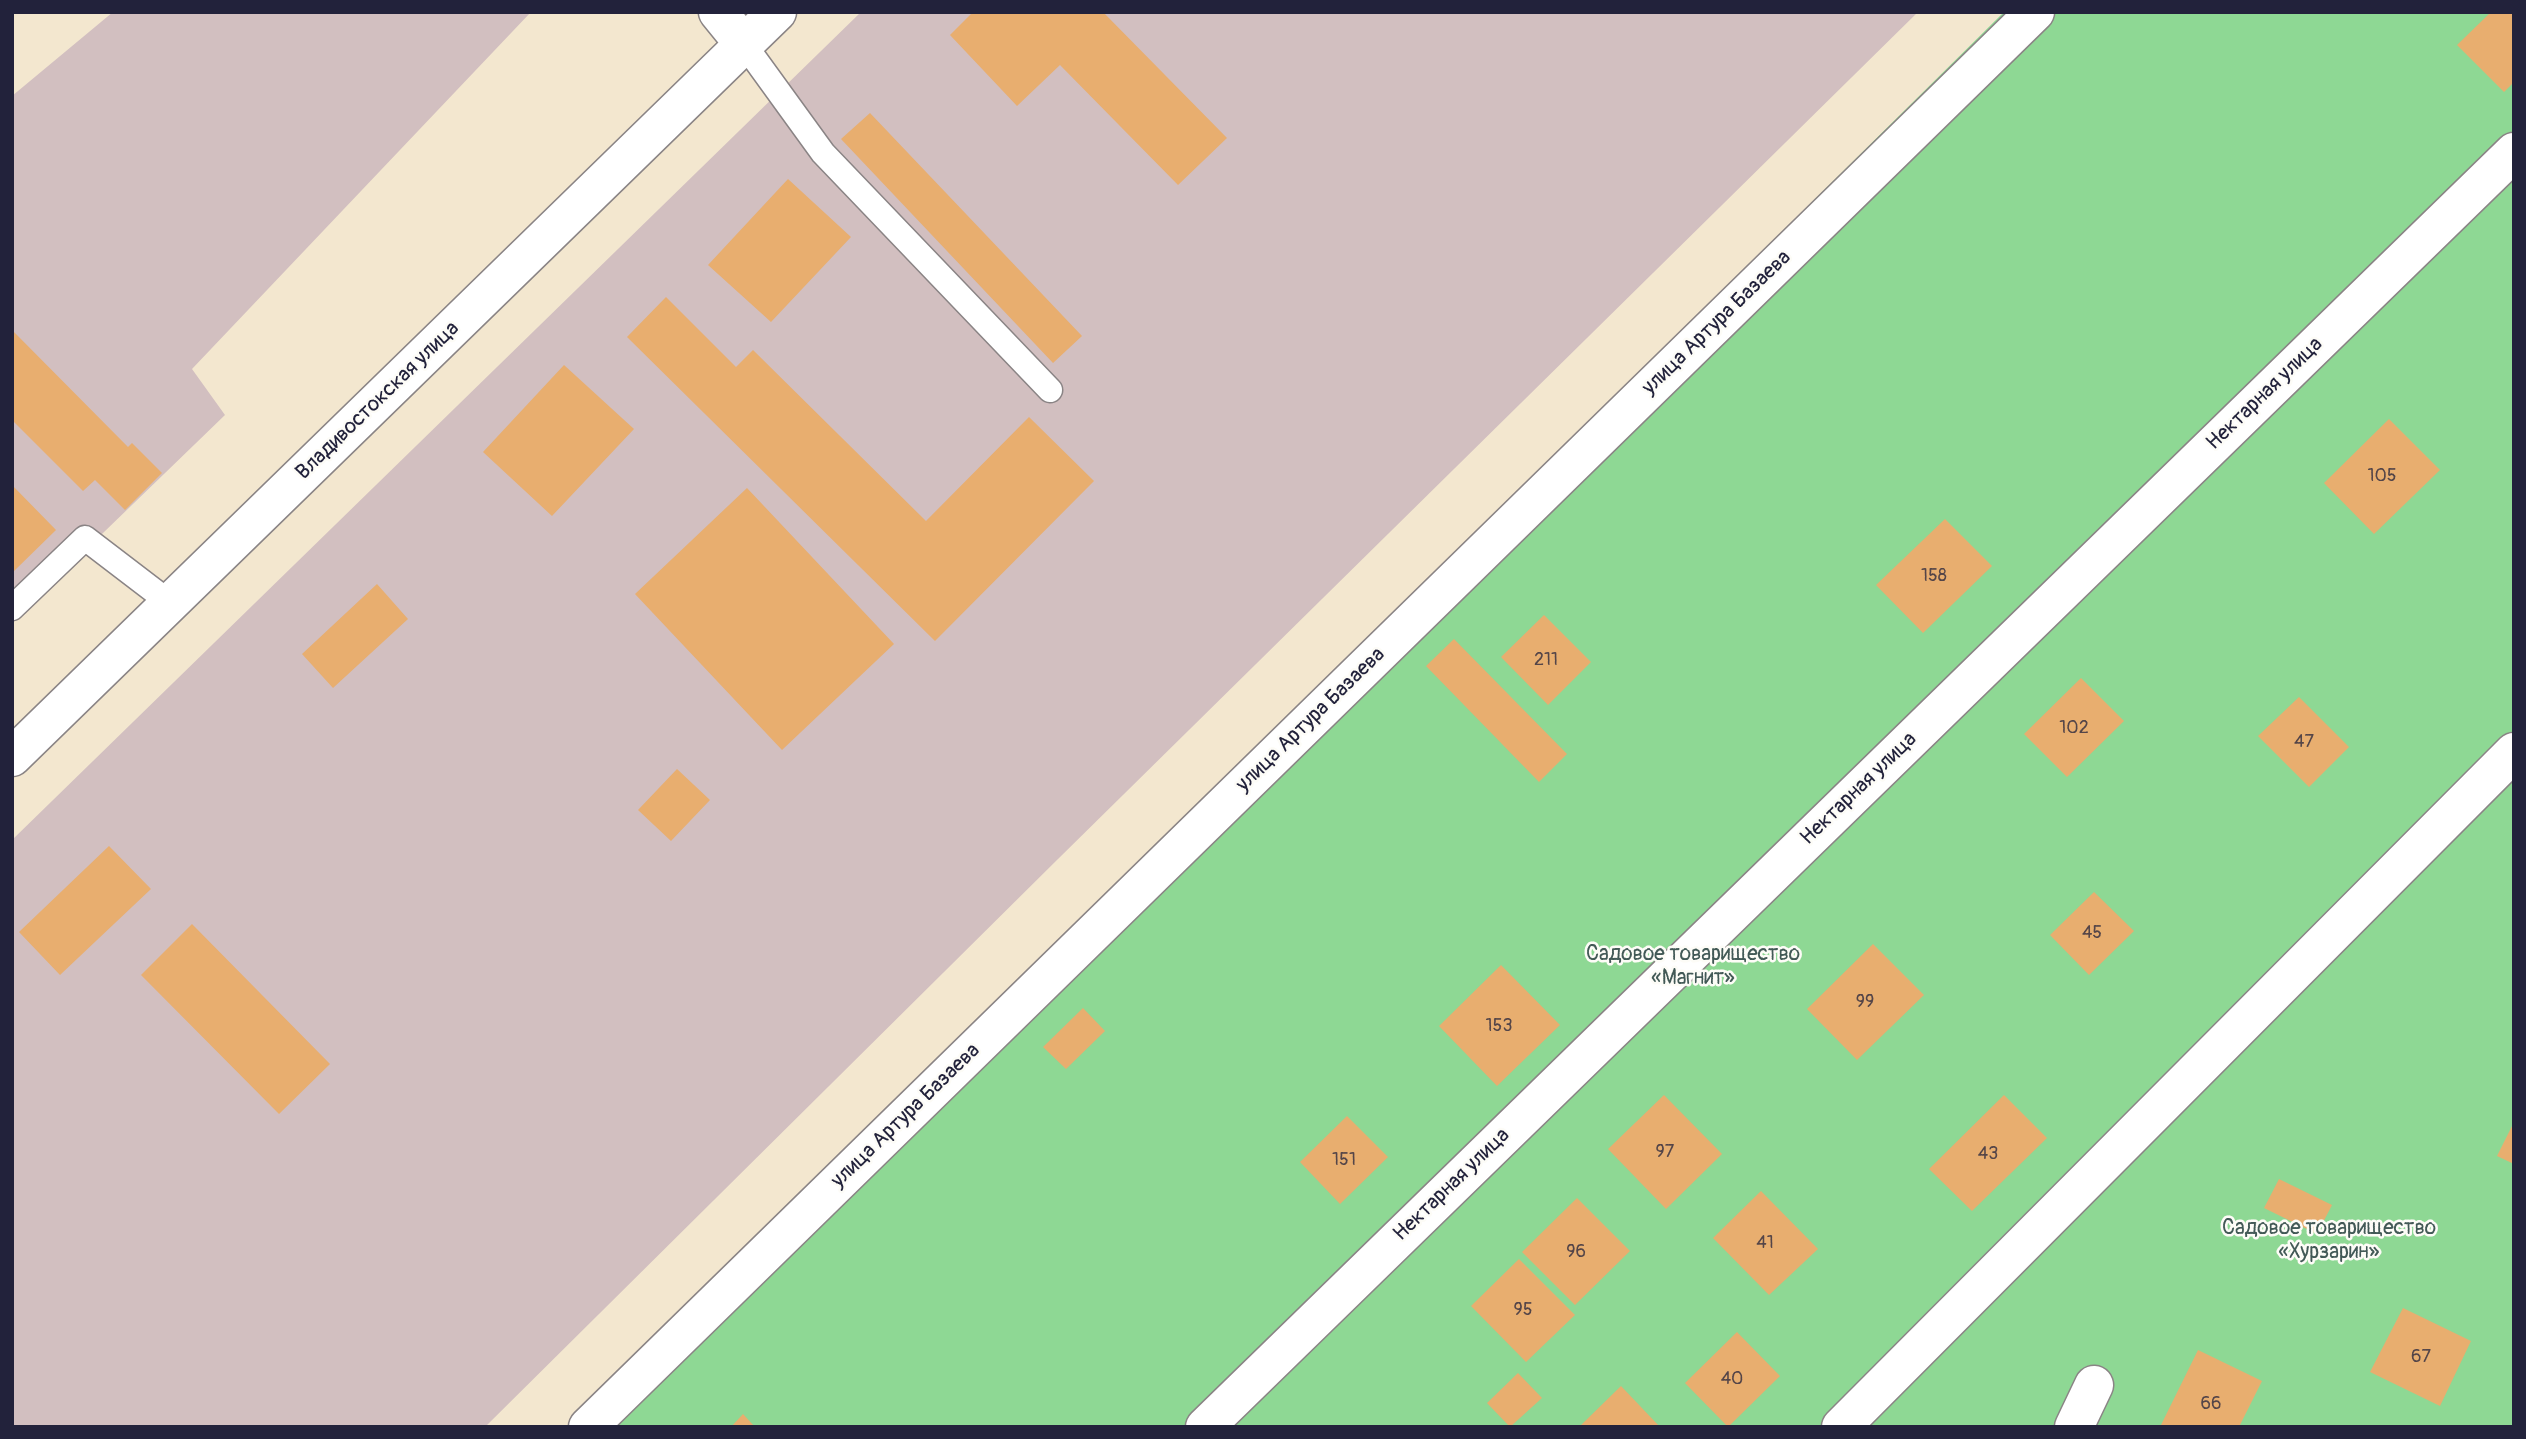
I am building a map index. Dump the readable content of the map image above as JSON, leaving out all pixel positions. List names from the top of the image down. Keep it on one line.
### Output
{"streets":{"street":["улица Артура Базаева","Нектарная улица","Владивостокская улица"]},"parks":["Садовое товарищество «Магнит»","Садовое товарищество «Хурзарин»"],"house_numbers":["105","158","211","102","47","45","99","153","97","43","151","41","96","95","67","40","66"]}
